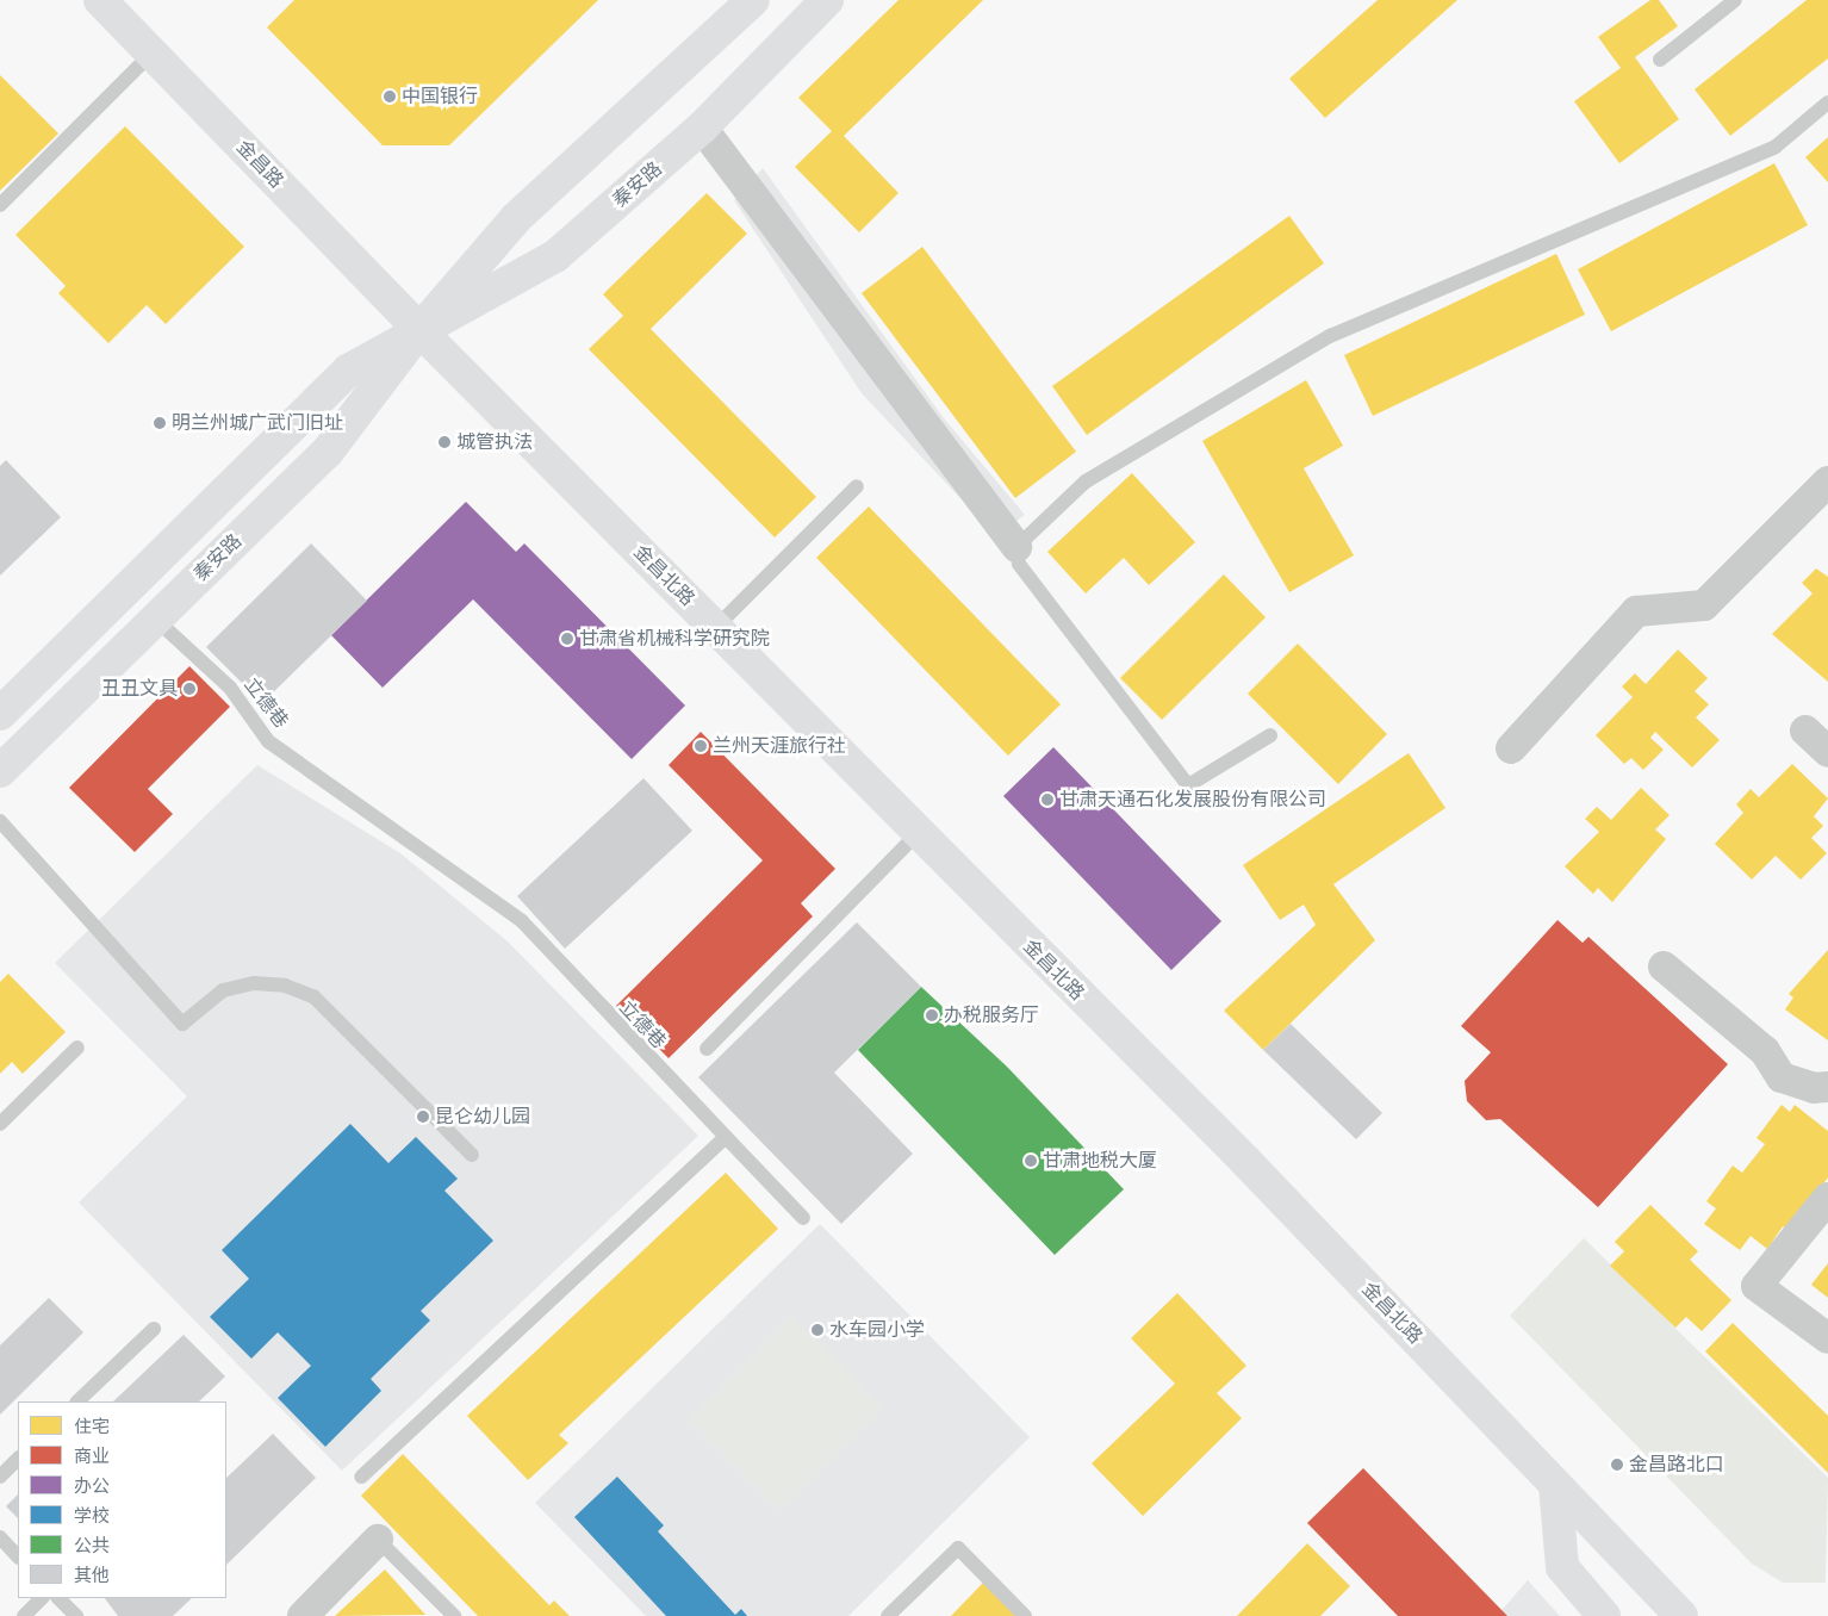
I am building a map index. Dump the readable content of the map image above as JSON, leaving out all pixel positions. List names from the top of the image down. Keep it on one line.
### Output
{"streets":{"main road":["金昌路","秦安路","金昌北路"],"lane":["立德巷"]},"crossings":[["金昌路","秦安路"],["金昌路","金昌北路"],["秦安路","金昌北路"],["秦安路","立德巷"]],"places":["中国银行","明兰州城广武门旧址","城管执法","甘肃省机械科学研究院","丑丑文具","兰州天涯旅行社","甘肃天通石化发展股份有限公司","办税服务厅","昆仑幼儿园","甘肃地税大厦","水车园小学","金昌路北口"],"legend":["住宅","商业","办公","学校","公共","其他"]}
